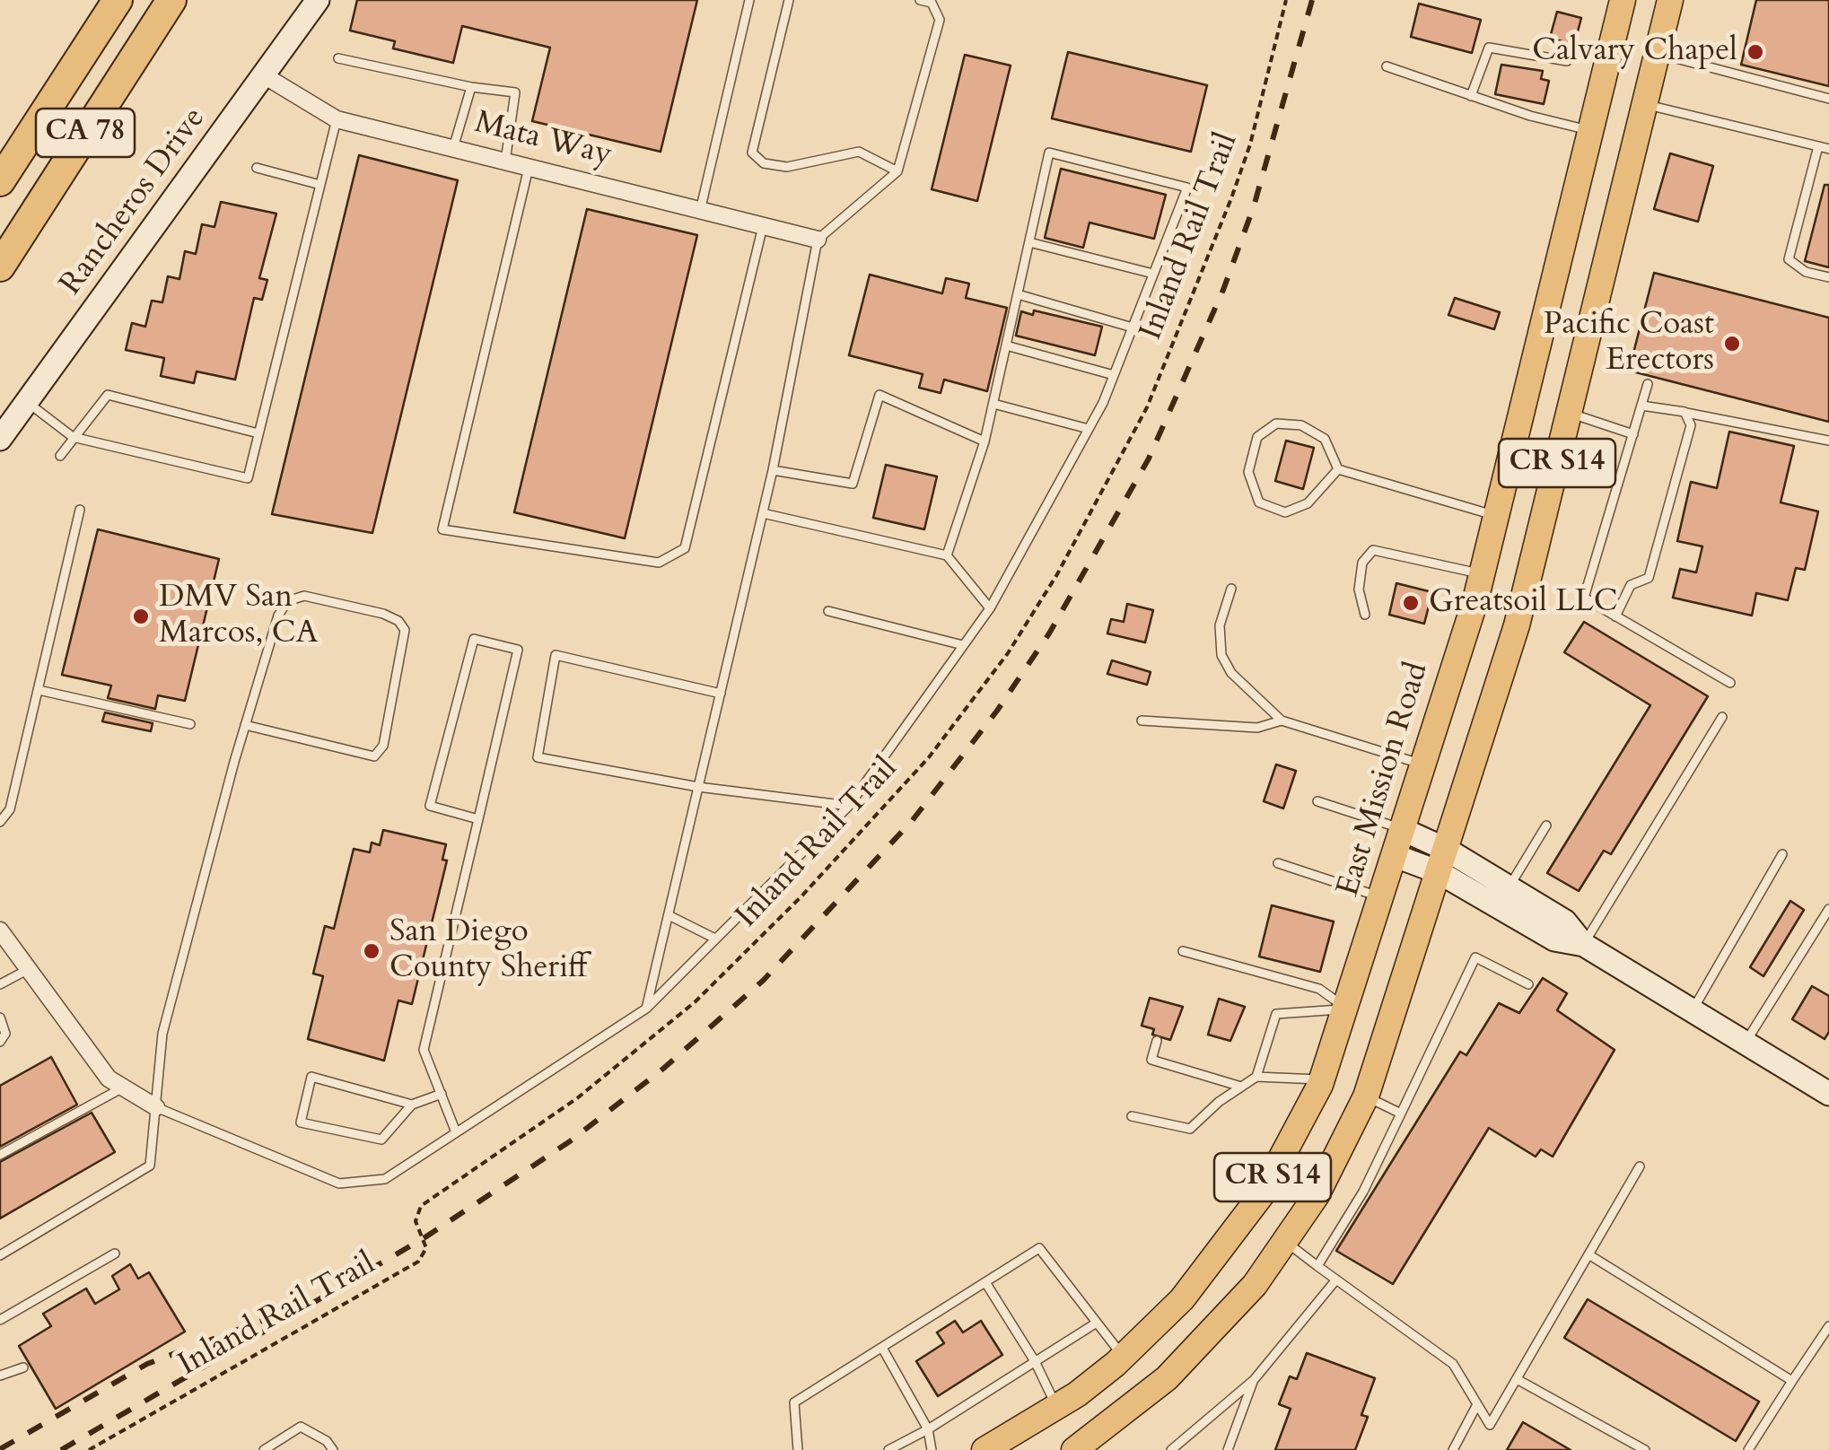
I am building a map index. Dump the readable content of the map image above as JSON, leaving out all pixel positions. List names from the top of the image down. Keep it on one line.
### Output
{"streets":{"highway":["CA 78"],"main road":["Rancheros Drive","CR S14","East Mission Road"],"street":["Mata Way"],"path":["Inland Rail Trail"]},"crossings":[["Mata Way","Rancheros Drive"]],"places":["Calvary Chapel","Pacific Coast Erectors","Greatsoil LLC","DMV San Marcos, CA","San Diego County Sheriff"]}
